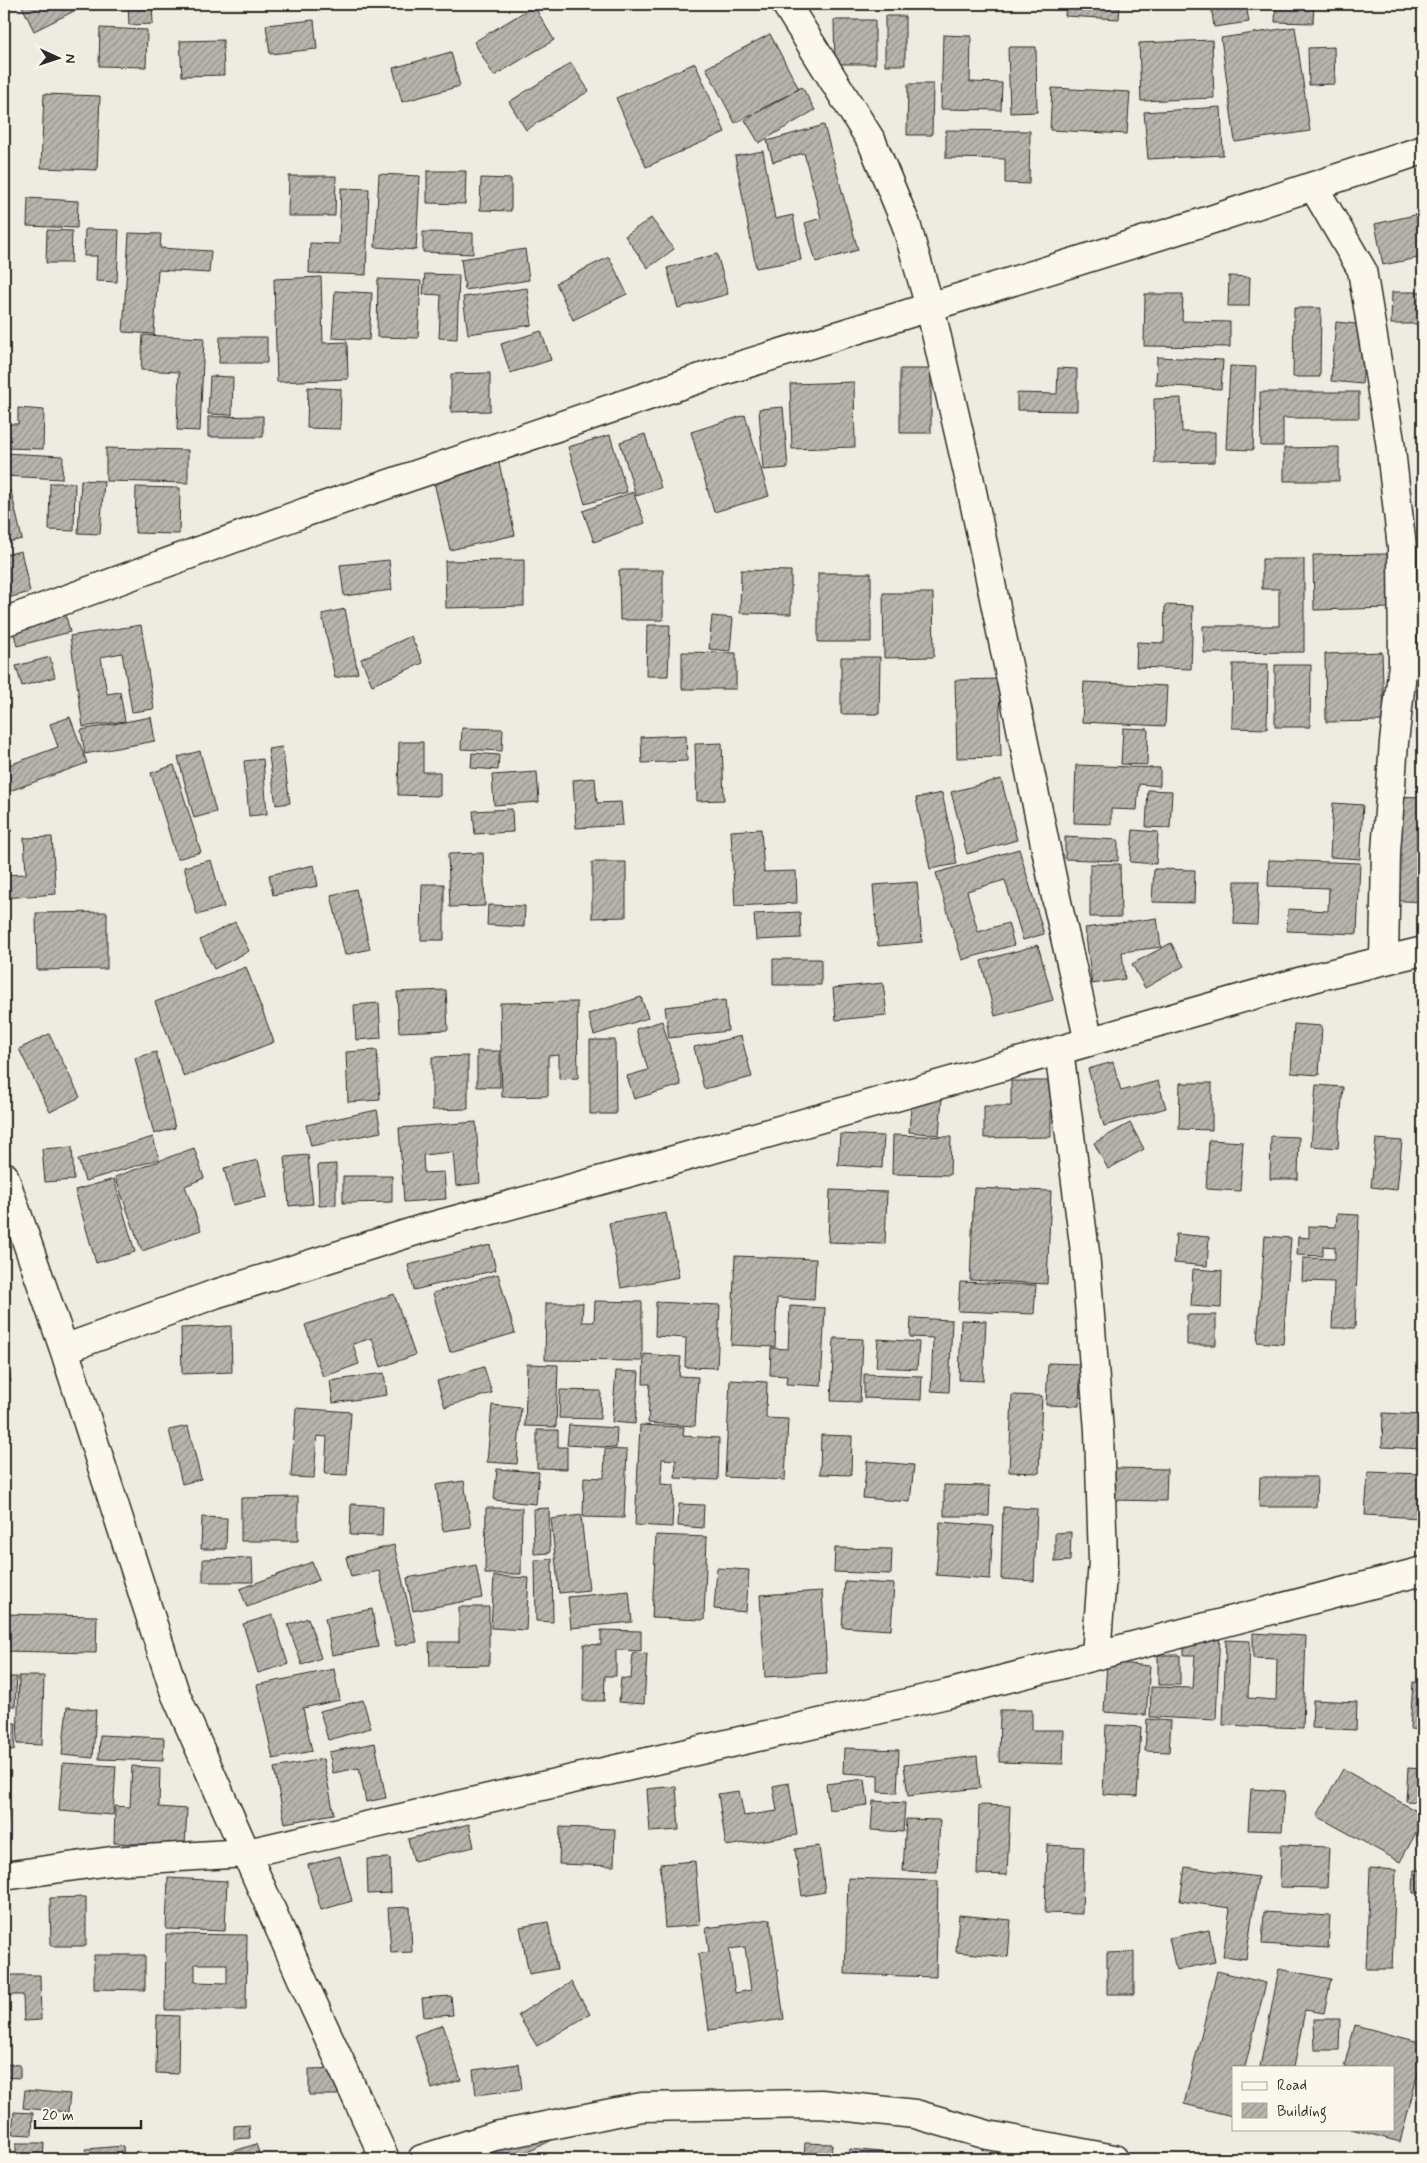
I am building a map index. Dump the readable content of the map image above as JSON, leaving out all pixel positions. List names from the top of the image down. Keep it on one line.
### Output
{"legend":["Road","Building"],"scale_bar":"20 m","north":"right"}
